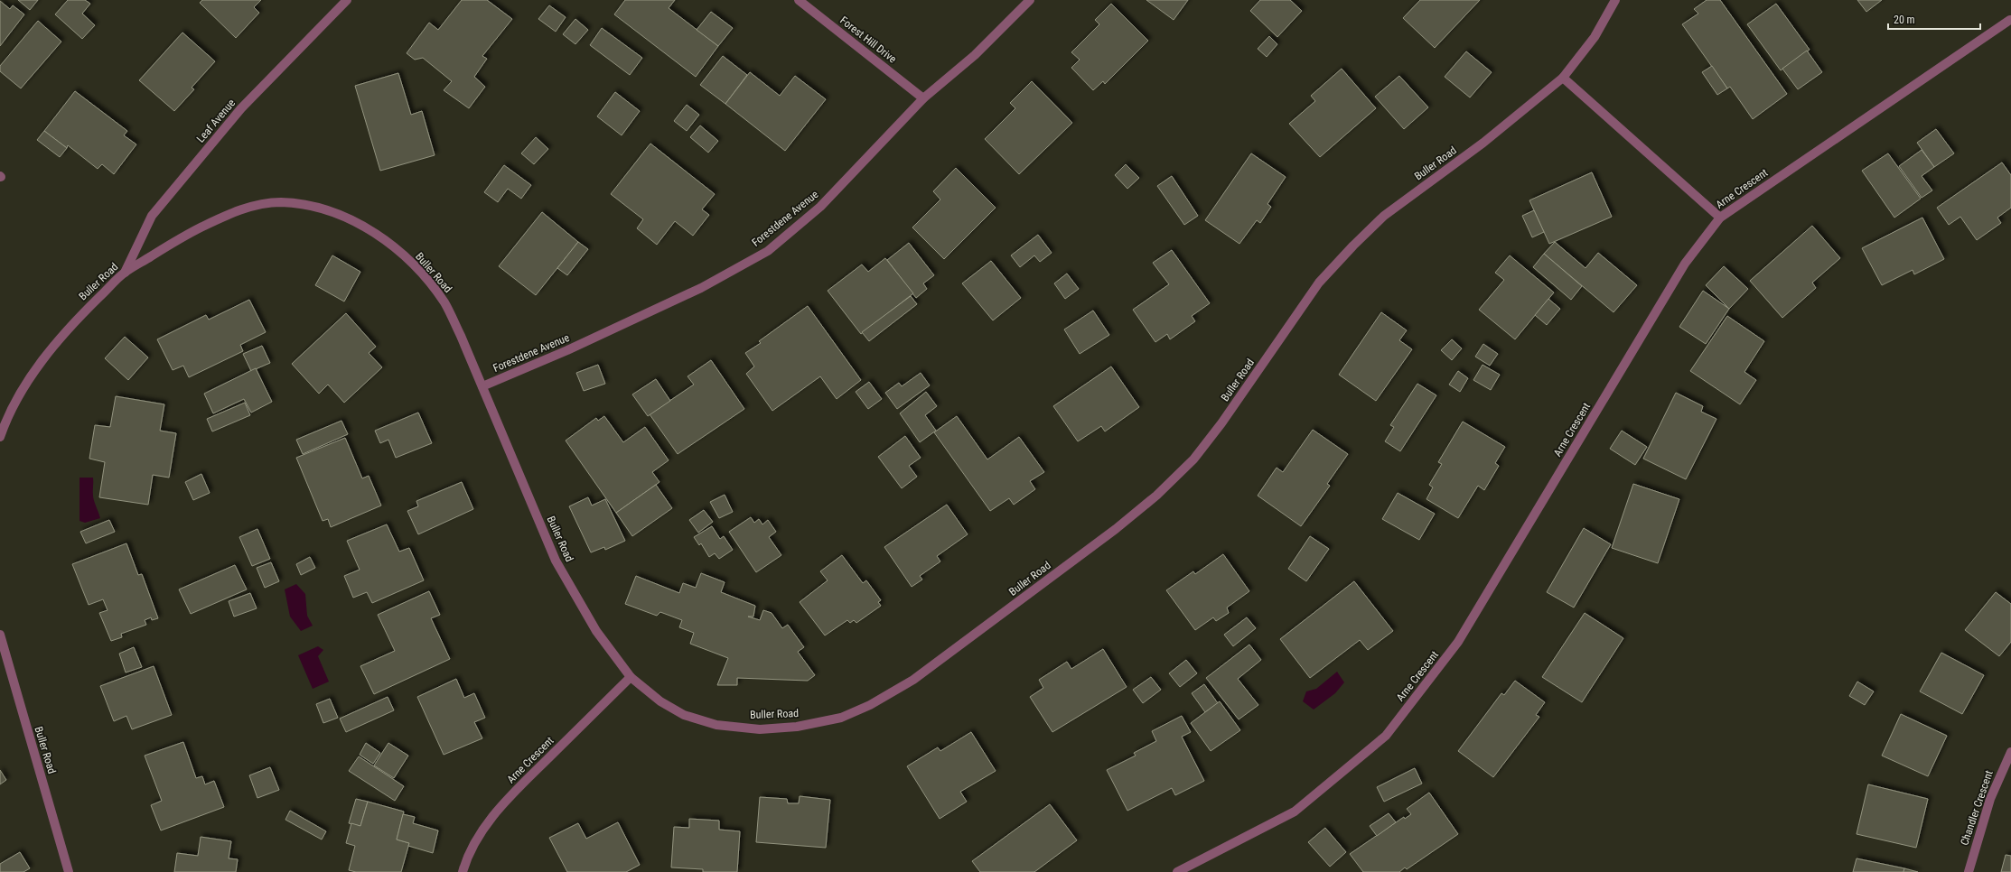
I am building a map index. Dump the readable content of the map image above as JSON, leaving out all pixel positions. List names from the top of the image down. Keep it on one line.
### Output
{"streets":{"street":["Forest Hill Drive","Leaf Avenue","Buller Road","Arne Crescent","Forestdene Avenue","Chandler Crescent"]},"crossings":[["Forest Hill Drive","Forestdene Avenue"],["Leaf Avenue","Buller Road"],["Buller Road","Arne Crescent"],["Buller Road","Forestdene Avenue"]],"scale_bar":"20 m"}
